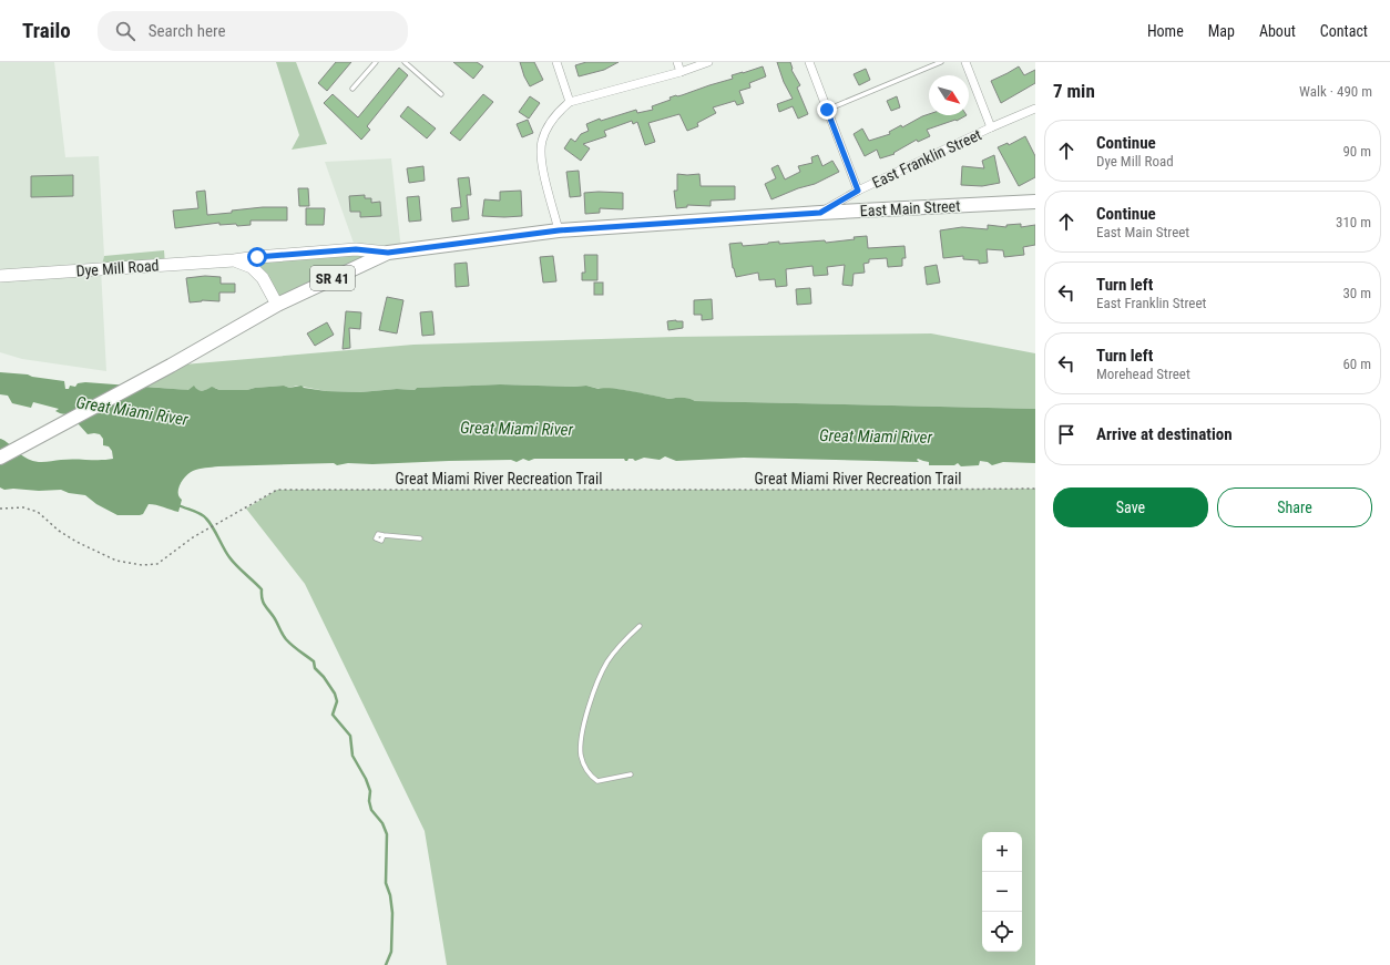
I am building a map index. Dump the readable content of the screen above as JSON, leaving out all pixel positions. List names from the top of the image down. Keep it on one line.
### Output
{"streets":{"main road":["East Main Street","SR 41"],"street":["East Franklin Street","Dye Mill Road"],"path":["Great Miami River Recreation Trail"]},"crossings":[["East Franklin Street","East Main Street"],["East Main Street","Dye Mill Road"],["East Main Street","SR 41"],["Dye Mill Road","SR 41"]],"water":["Great Miami River"],"north":"bottom right","page":{"header":"Trailo","search":"Search here","nav":["Home","Map","About","Contact"],"heading":["7 min","Walk · 490 m"],"list":[["Continue","Dye Mill Road","90 m"],["Continue","East Main Street","310 m"],["Turn left","East Franklin Street","30 m"],["Turn left","Morehead Street","60 m"],"Arrive at destination"],"buttons":["Save","Share"],"map_buttons":["+","−"]}}
